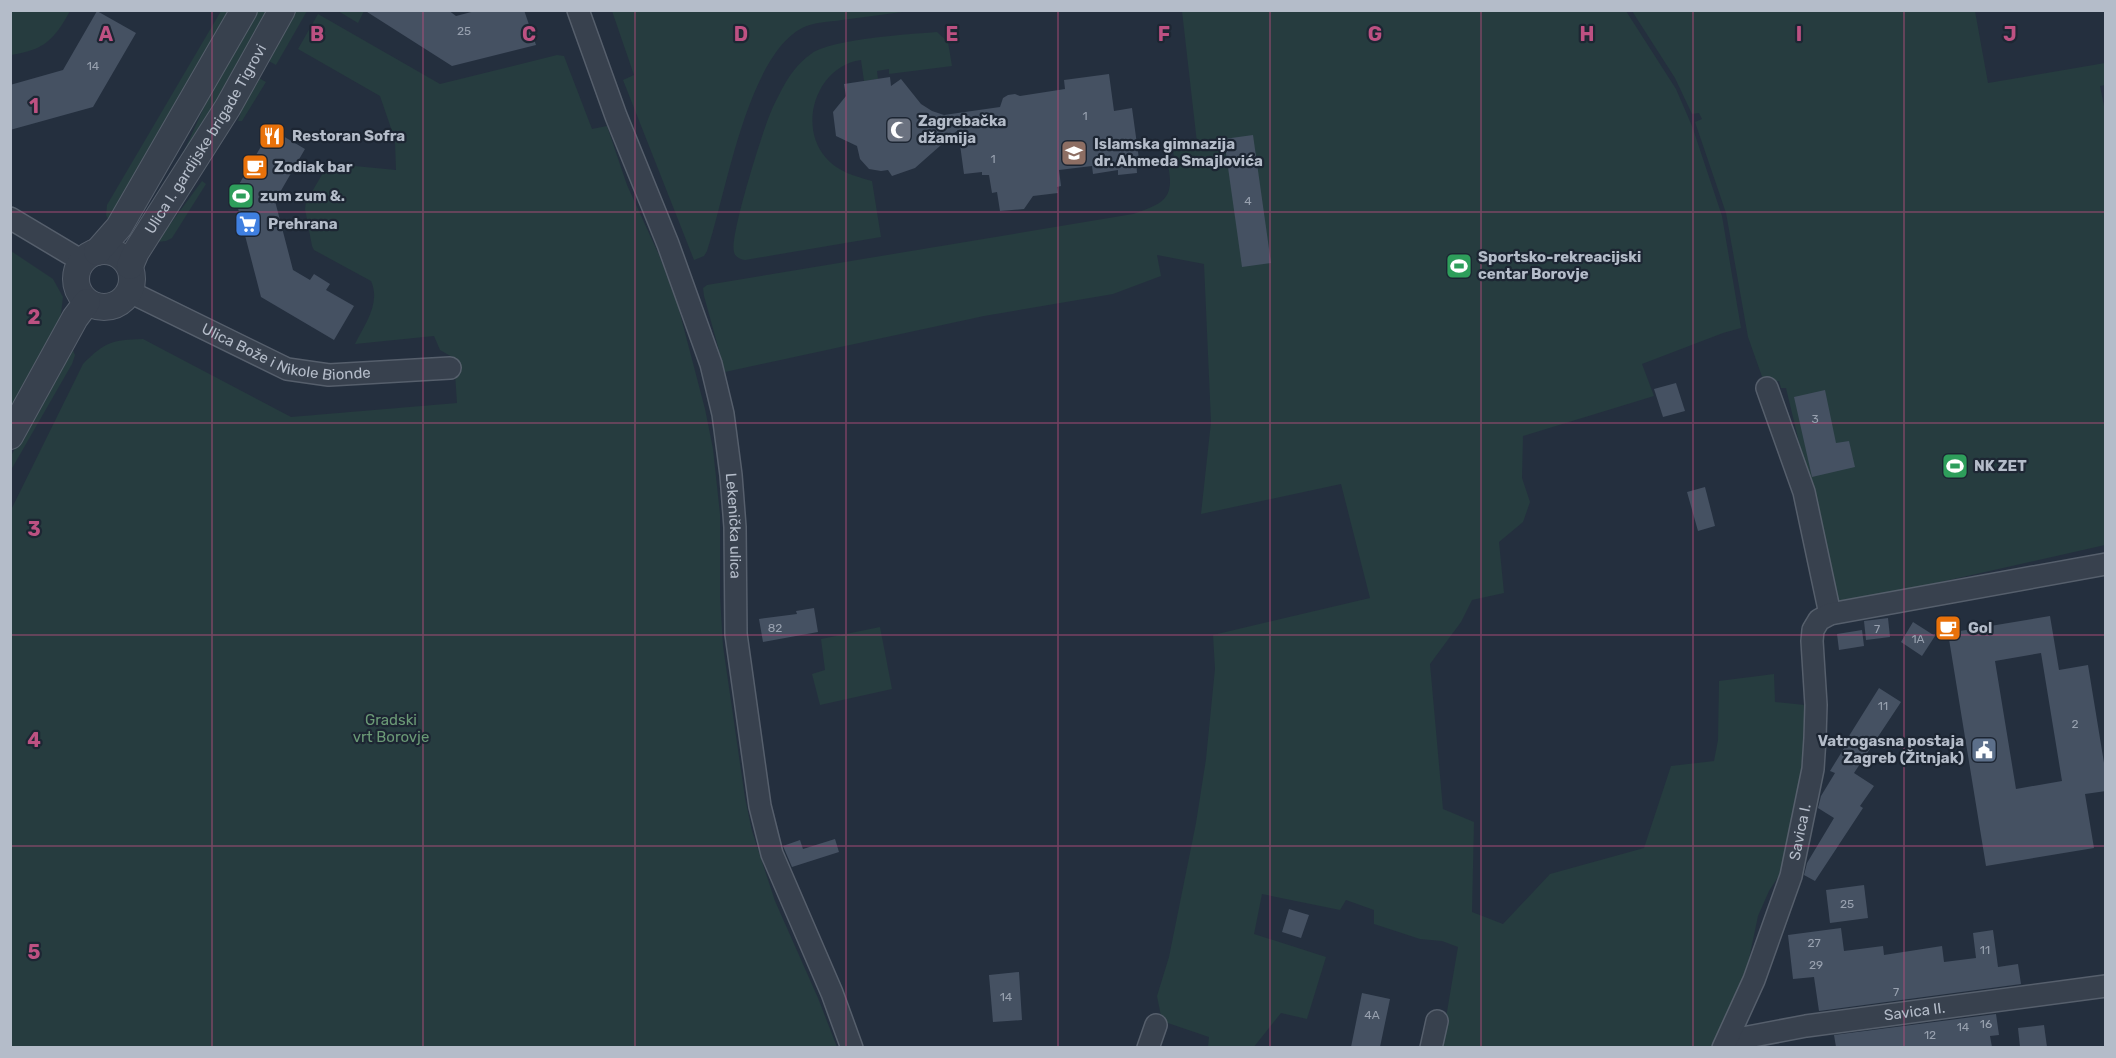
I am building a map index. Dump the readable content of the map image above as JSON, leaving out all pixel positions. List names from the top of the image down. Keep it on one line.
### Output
{"streets":{"street":["Ulica I. gardijske brigade Tigrovi","Ulica Bože i Nikole Bionde","Lekenička ulica","Savica I.","Savica II."]},"crossings":[["Ulica I. gardijske brigade Tigrovi","Ulica Bože i Nikole Bionde"],["Savica I.","Savica II."]],"parks":["Gradski vrt Borovje"],"places":{"mosque":["Zagrebačka džamija"],"restaurant":["Restoran Sofra"],"school or university":["Islamska gimnazija dr. Ahmeda Smajlovića"],"cafe":["Zodiak bar","Gol"],"sports":["zum zum &.","Sportsko-rekreacijski centar Borovje","NK ZET"],"supermarket":["Prehrana"],"public building":["Vatrogasna postaja Zagreb (Žitnjak)"]},"house_numbers":["25","14","1","1","4","3","82","7","1A","11","2","25","27","11","29","7","14","4A","16","14","12"],"grid":{"columns":["A","B","C","D","E","F","G","H","I","J"],"rows":["1","2","3","4","5"]}}
